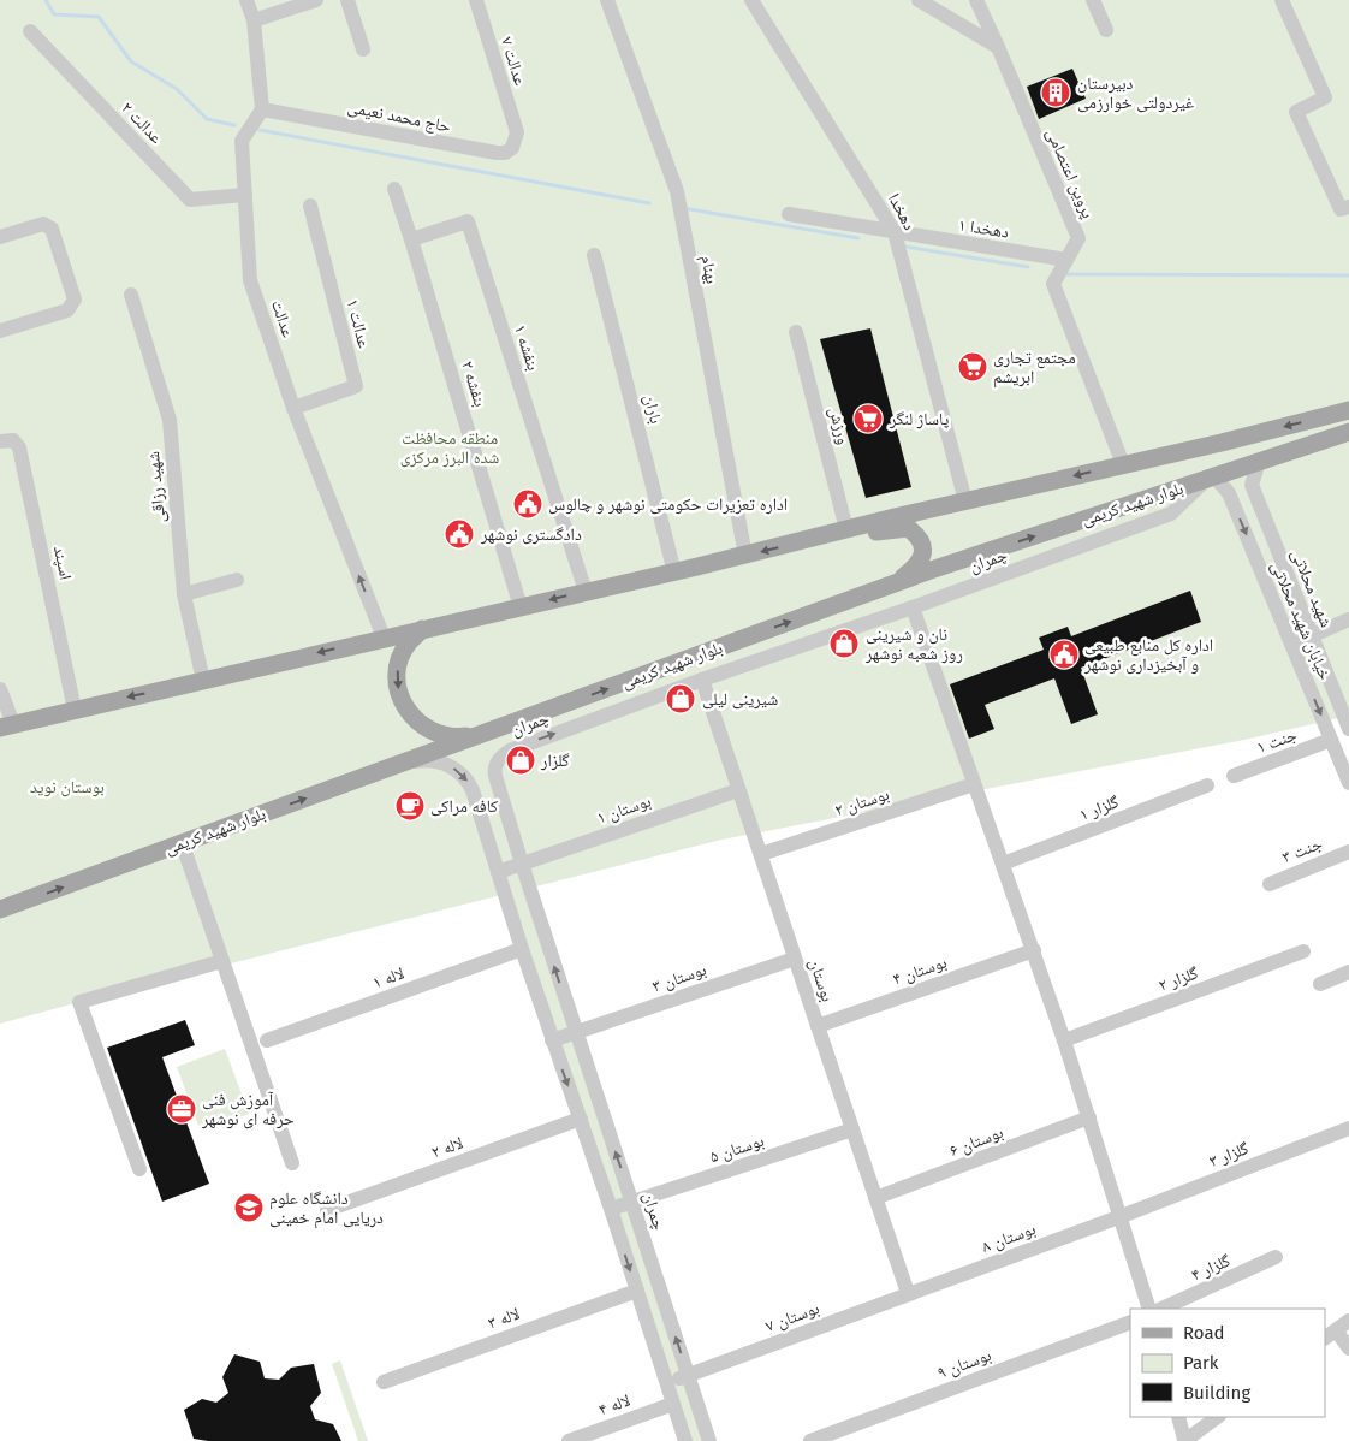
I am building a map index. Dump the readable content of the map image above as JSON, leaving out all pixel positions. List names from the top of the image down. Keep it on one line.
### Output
{"streets":{"main road":["بلوار شهید کریمی"],"street":["۷ عدالت","حاج محمد نعیمی","عدالت ۲","پروین اعتصامی","دهخدا","دهخدا ۱","بهنام","عدالت","عدالت ۱","بنفشه ۱","بنفشه ۲","باران","ورزش","شهید رزاقی","چمران","اسپند","شهید محلاتی","خیابان شهید محلاتی","جنت ۱","بوستان ۲","گلزار ۱","بوستان ۱","جنت ۳","بوستان ۴","لاله ۱","بوستان ۳","گلزار ۲","بوستان","بوستان ۶","لاله ۲","بوستان ۵","گلزار ۳","بوستان ۸","گلزار ۴","بوستان ۷","لاله ۳","بوستان ۹","لاله ۴"]},"crossings":[["۷ عدالت","حاج محمد نعیمی"],["حاج محمد نعیمی","عدالت"],["عدالت ۲","عدالت"],["پروین اعتصامی","دهخدا ۱"],["دهخدا","دهخدا ۱"],["عدالت","عدالت ۱"],["بنفشه ۱","بنفشه ۲"],["بلوار شهید کریمی","چمران"],["بلوار شهید کریمی","شهید محلاتی"],["بلوار شهید کریمی","خیابان شهید محلاتی"],["چمران","خیابان شهید محلاتی"],["چمران","بوستان ۱"],["چمران","بوستان ۳"],["چمران","بوستان"],["چمران","بوستان ۵"],["چمران","بوستان ۷"],["خیابان شهید محلاتی","جنت ۱"],["بوستان ۲","بوستان"],["بوستان ۱","بوستان"],["بوستان ۴","بوستان"],["بوستان ۳","بوستان"],["بوستان","بوستان ۶"],["بوستان","بوستان ۵"],["بوستان","بوستان ۸"],["بوستان","بوستان ۷"],["گلزار ۳","بوستان ۸"],["بوستان ۸","بوستان ۷"]],"one_way":["عدالت","خیابان شهید محلاتی"],"parks":["منطقه محافظت شده البرز مرکزی","بوستان نوید"],"places":{"building":["دبیرستان غیردولتی خوارزمی"],"supermarket":["مجتمع تجاری ابریشم","پاساژ لنگر"],"public building":["اداره تعزیرات حکومتی نوشهر و چالوس","دادگستری نوشهر","اداره كل منابع طبيعی و آبخيزداری نوشهر"],"shop":["نان و شیرینی روز شعبه نوشهر","شیرینی لیلی","گلزار"],"cafe":["کافه مراکی"],"office":["آموزش فنی حرفه ای نوشهر"],"school or university":["دانشگاه علوم دریایی امام خمینی"]},"legend":["Road","Park","Building"]}
